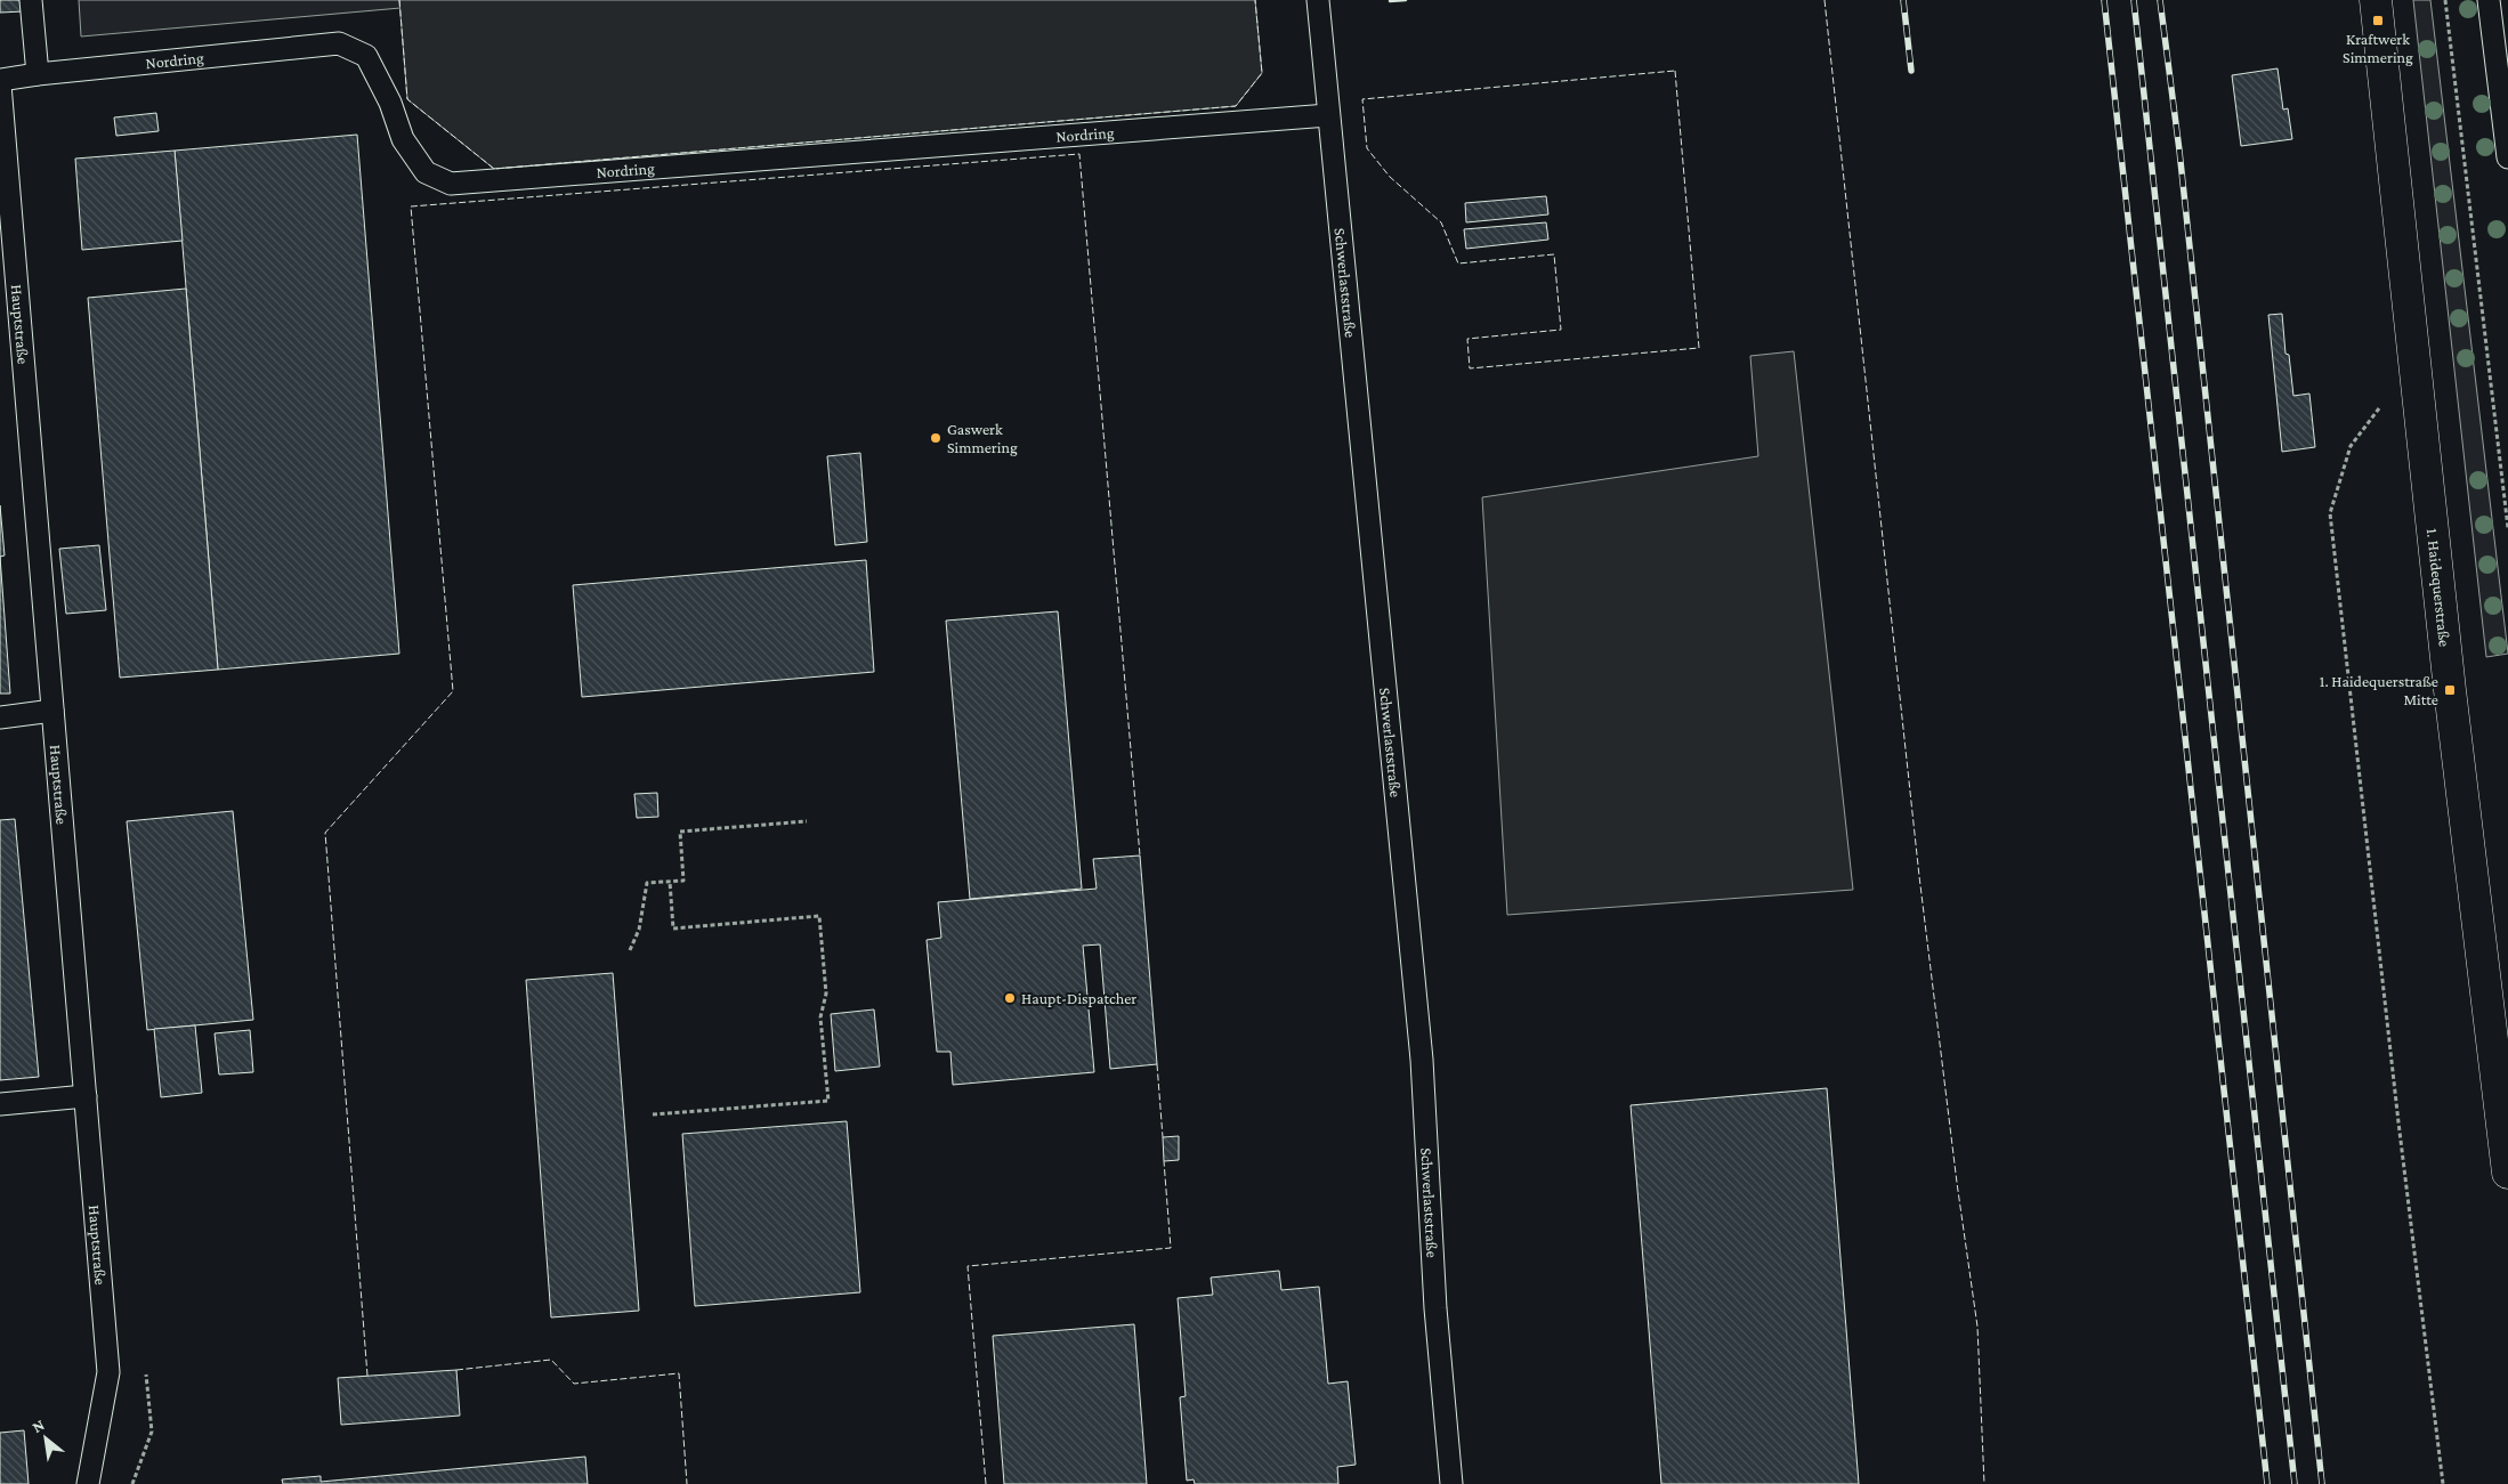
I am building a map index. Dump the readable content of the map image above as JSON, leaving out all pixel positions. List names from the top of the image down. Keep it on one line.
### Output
{"streets":{"main road":["1. Haidequerstraße"],"lane":["Nordring","Schwerlaststraße","Hauptstraße"]},"crossings":[["Nordring","Schwerlaststraße"],["Nordring","Hauptstraße"]],"places":{"transit":["Kraftwerk Simmering","1. Haidequerstraße Mitte"],"other":["Gaswerk Simmering","Haupt-Dispatcher"]},"north":"top left"}
